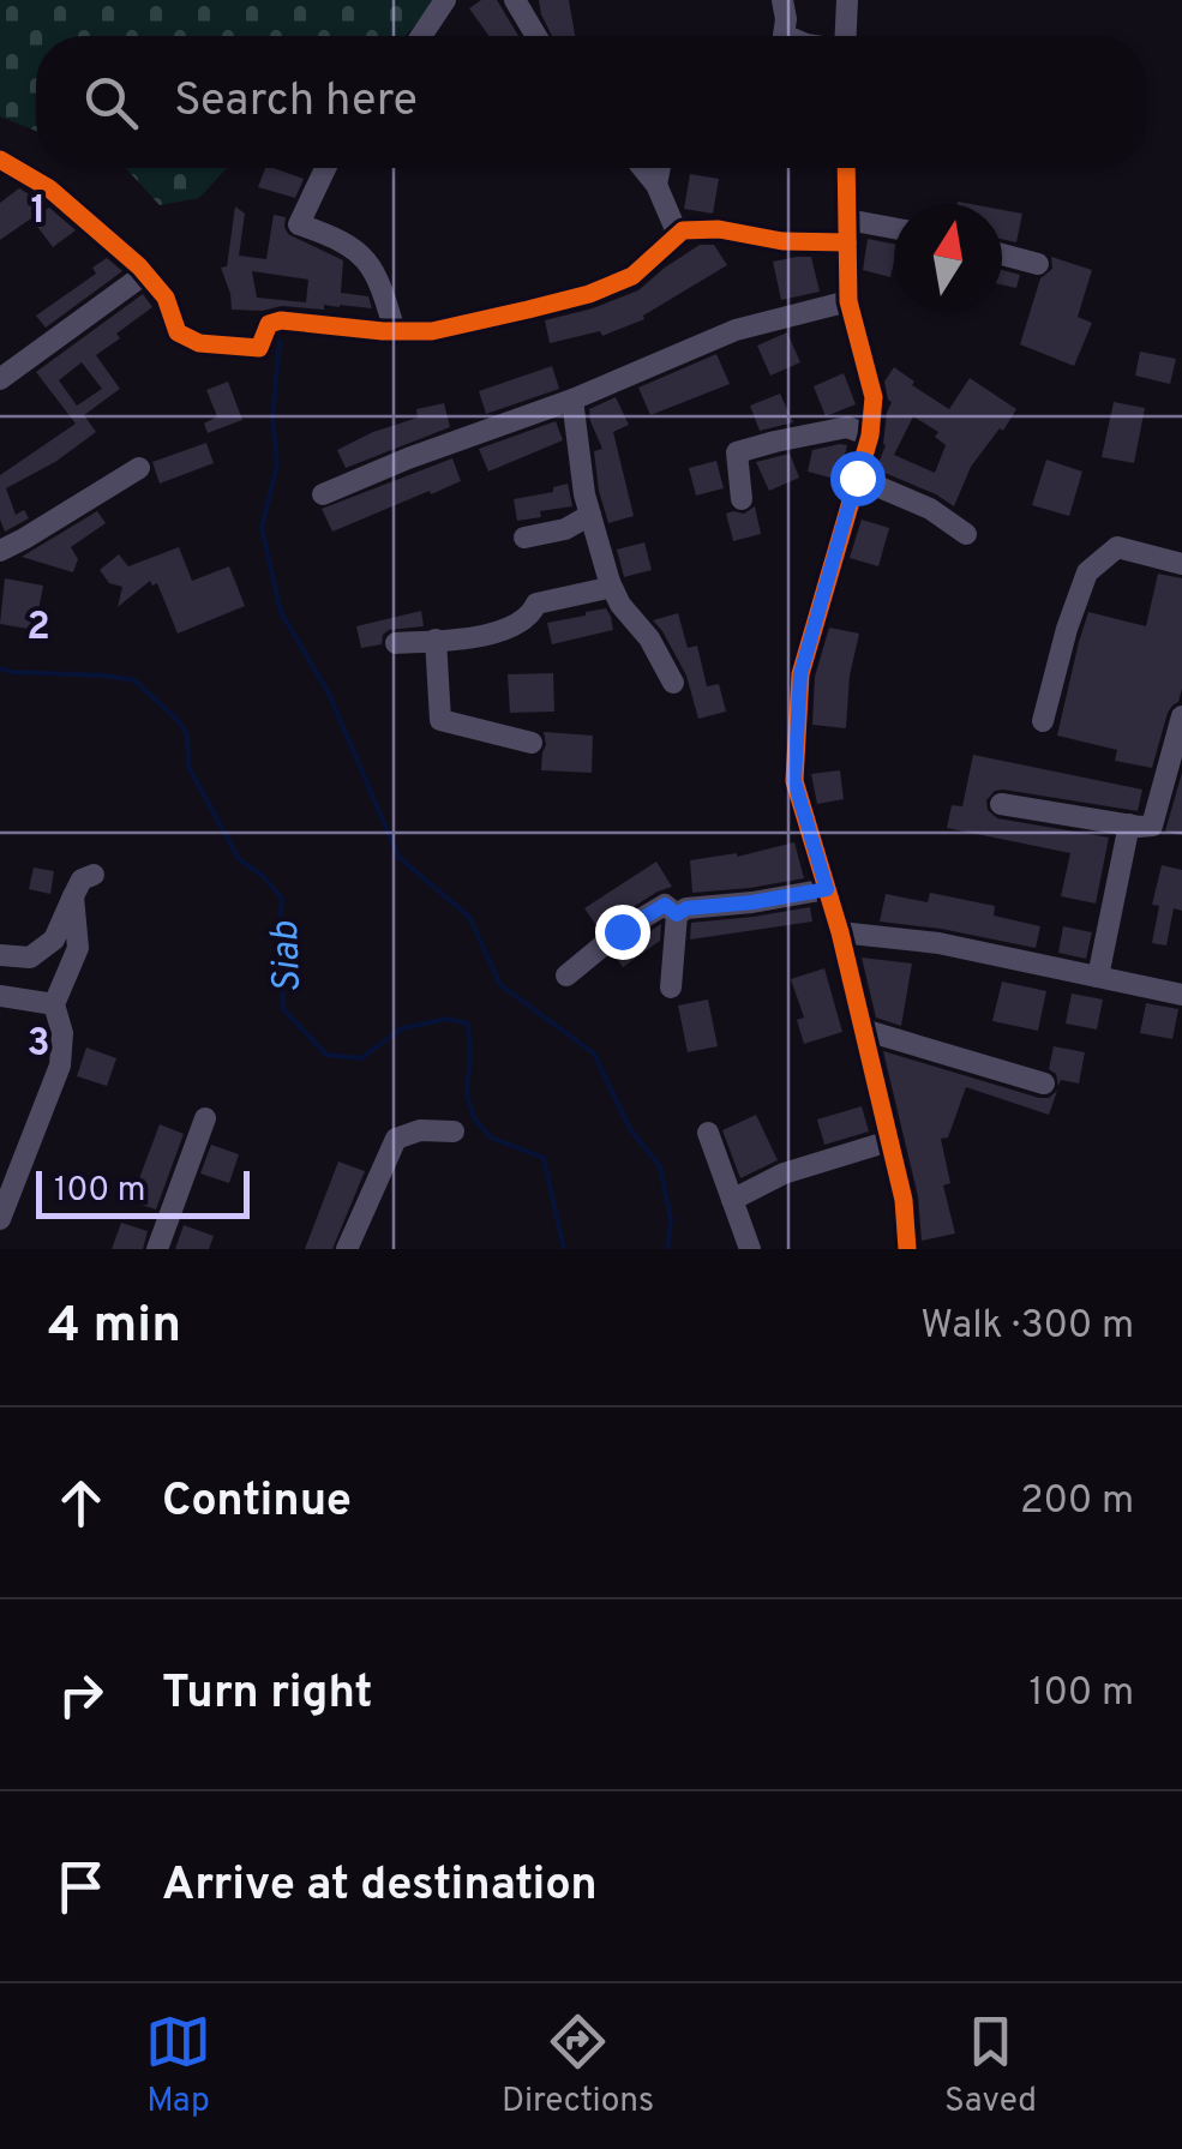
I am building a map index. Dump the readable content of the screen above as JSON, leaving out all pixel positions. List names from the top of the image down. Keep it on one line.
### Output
{"water":["Siab"],"scale_bar":"100 m","north":"top","page":{"search":"Search here","scale":"100 m","heading":["4 min","Walk · 300 m"],"list":[["Continue","200 m"],["Turn right","100 m"],"Arrive at destination"],"nav":["Map","Directions","Saved"]},"grid":{"rows":["1","2","3"]}}
